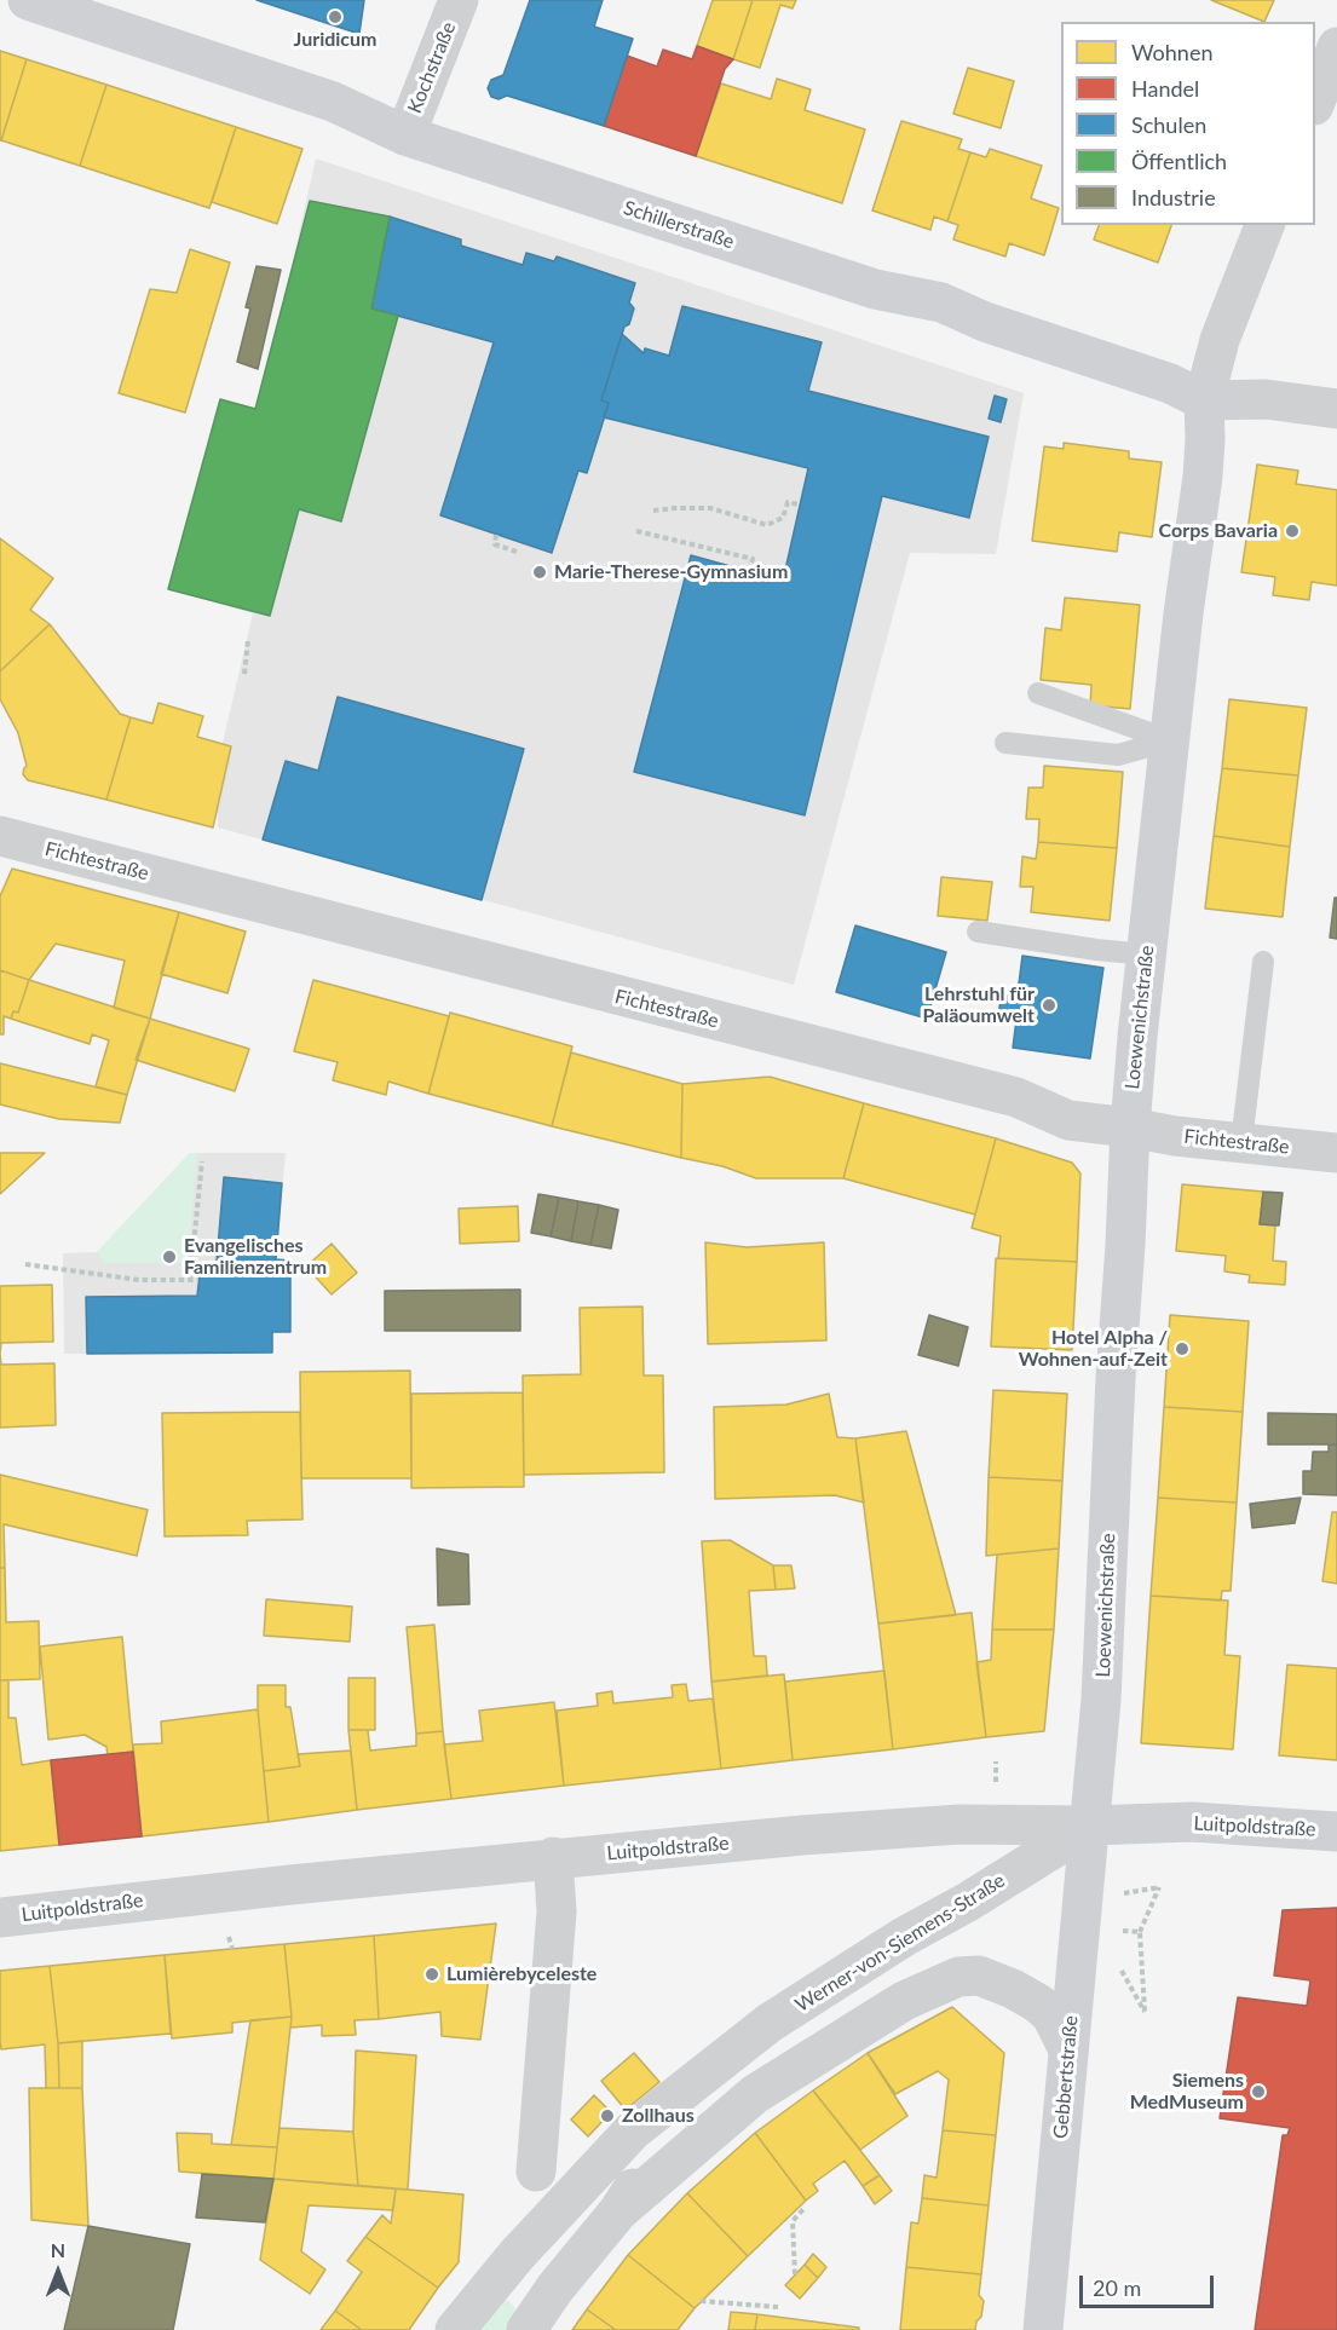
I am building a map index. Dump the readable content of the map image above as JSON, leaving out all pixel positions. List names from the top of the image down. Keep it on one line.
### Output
{"streets":{"street":["Kochstraße","Schillerstraße","Fichtestraße","Loewenichstraße","Luitpoldstraße","Werner-von-Siemens-Straße","Gebbertstraße"]},"crossings":[["Kochstraße","Schillerstraße"],["Schillerstraße","Loewenichstraße"],["Fichtestraße","Loewenichstraße"],["Loewenichstraße","Luitpoldstraße"],["Loewenichstraße","Werner-von-Siemens-Straße"],["Loewenichstraße","Gebbertstraße"],["Luitpoldstraße","Werner-von-Siemens-Straße"],["Luitpoldstraße","Gebbertstraße"],["Werner-von-Siemens-Straße","Gebbertstraße"]],"places":["Juridicum","Corps Bavaria","Marie-Therese-Gymnasium","Lehrstuhl für Paläoumwelt","Evangelisches Familienzentrum","Hotel Alpha / Wohnen-auf-Zeit","Lumièrebyceleste","Siemens MedMuseum","Zollhaus"],"legend":["Wohnen","Handel","Schulen","Öffentlich","Industrie"],"scale_bar":"20 m","north":"top"}
